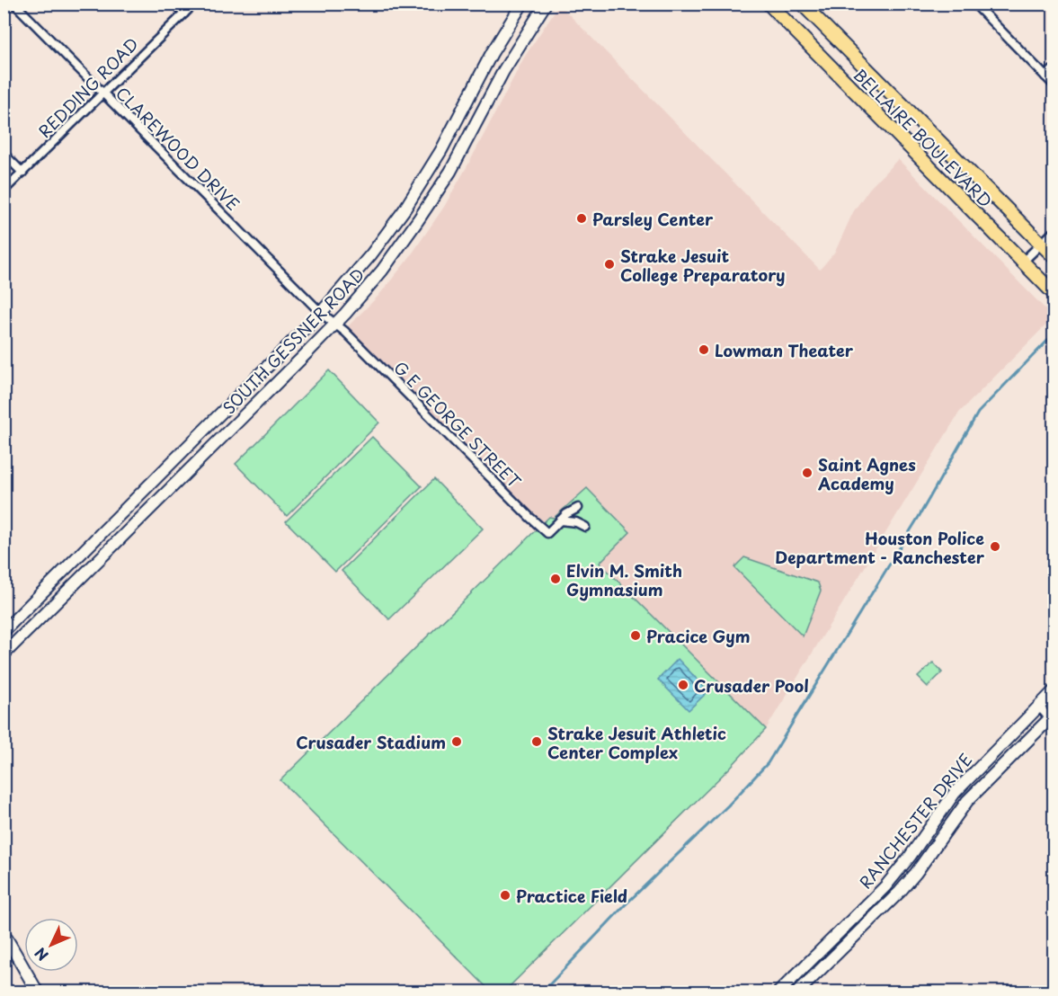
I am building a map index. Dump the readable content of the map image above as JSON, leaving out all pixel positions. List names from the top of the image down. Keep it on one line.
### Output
{"streets":{"main road":["BELLAIRE BOULEVARD","SOUTH GESSNER ROAD","RANCHESTER DRIVE"],"street":["REDDING ROAD","CLAREWOOD DRIVE","G E GEORGE STREET"]},"crossings":[["REDDING ROAD","CLAREWOOD DRIVE"],["CLAREWOOD DRIVE","SOUTH GESSNER ROAD"],["CLAREWOOD DRIVE","G E GEORGE STREET"],["SOUTH GESSNER ROAD","G E GEORGE STREET"]],"places":["Parsley Center","Strake Jesuit College Preparatory","Lowman Theater","Saint Agnes Academy","Houston Police Department - Ranchester","Elvin M. Smith Gymnasium","Pracice Gym","Crusader Pool","Crusader Stadium","Strake Jesuit Athletic Center Complex","Practice Field"],"north":"bottom left"}
